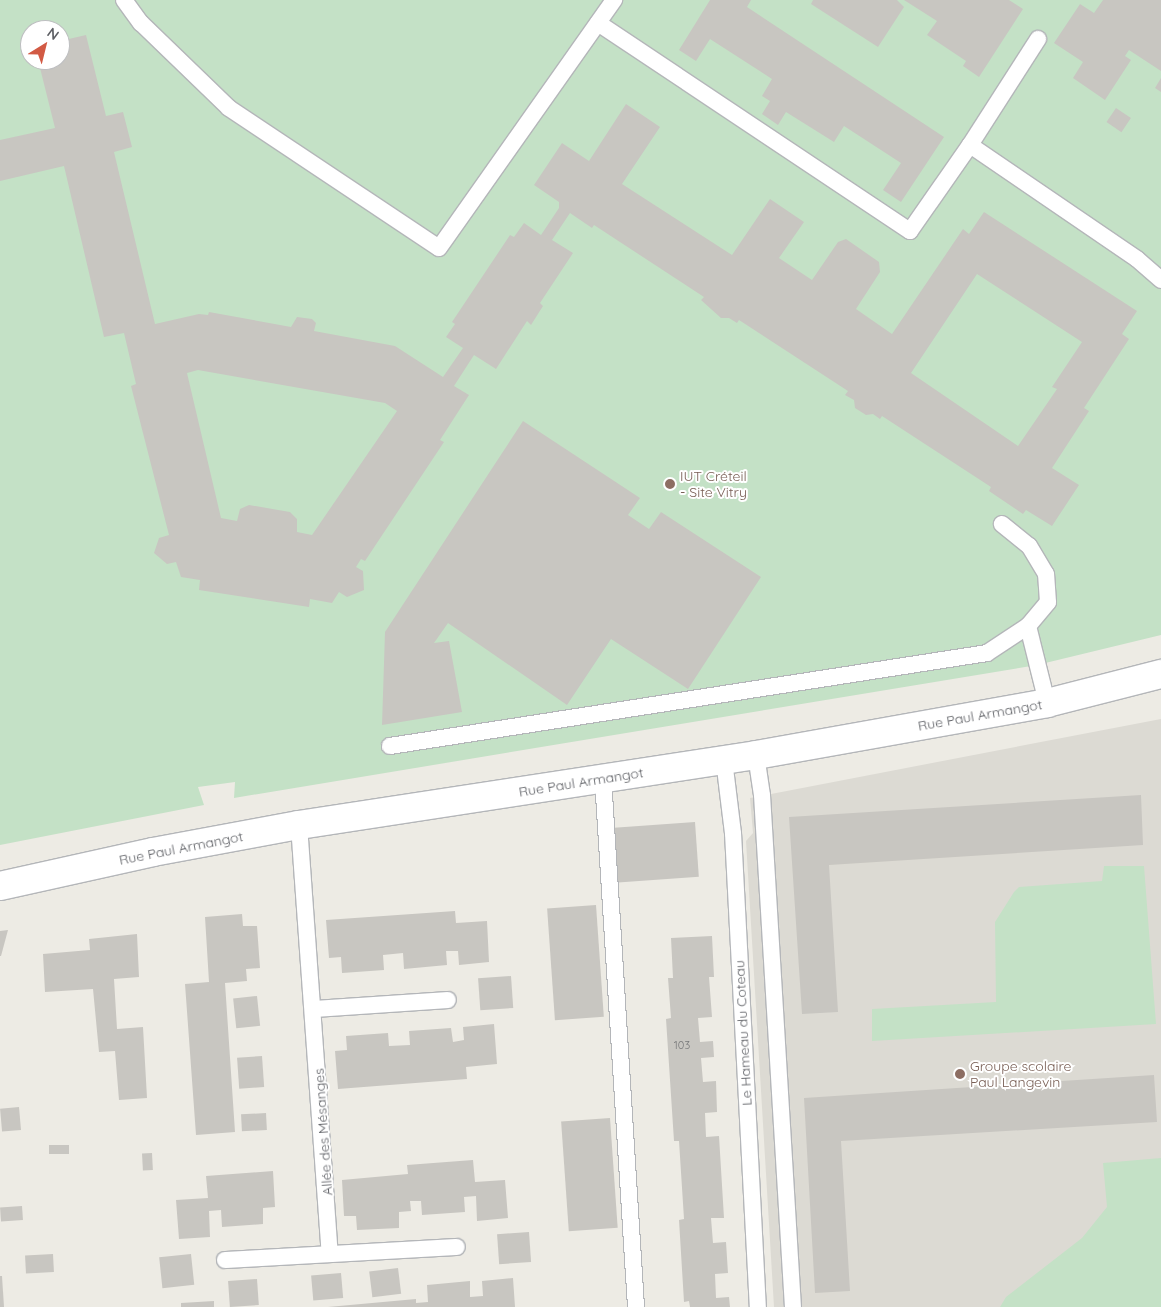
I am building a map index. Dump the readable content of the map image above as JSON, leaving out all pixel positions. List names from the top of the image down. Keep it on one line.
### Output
{"streets":{"street":["Rue Paul Armangot"],"lane":["Le Hameau du Coteau","Allée des Mésanges"]},"crossings":[["Rue Paul Armangot","Le Hameau du Coteau"],["Rue Paul Armangot","Allée des Mésanges"]],"places":["IUT Créteil - Site Vitry","Groupe scolaire Paul Langevin"],"house_numbers":["103"],"north":"top right"}
